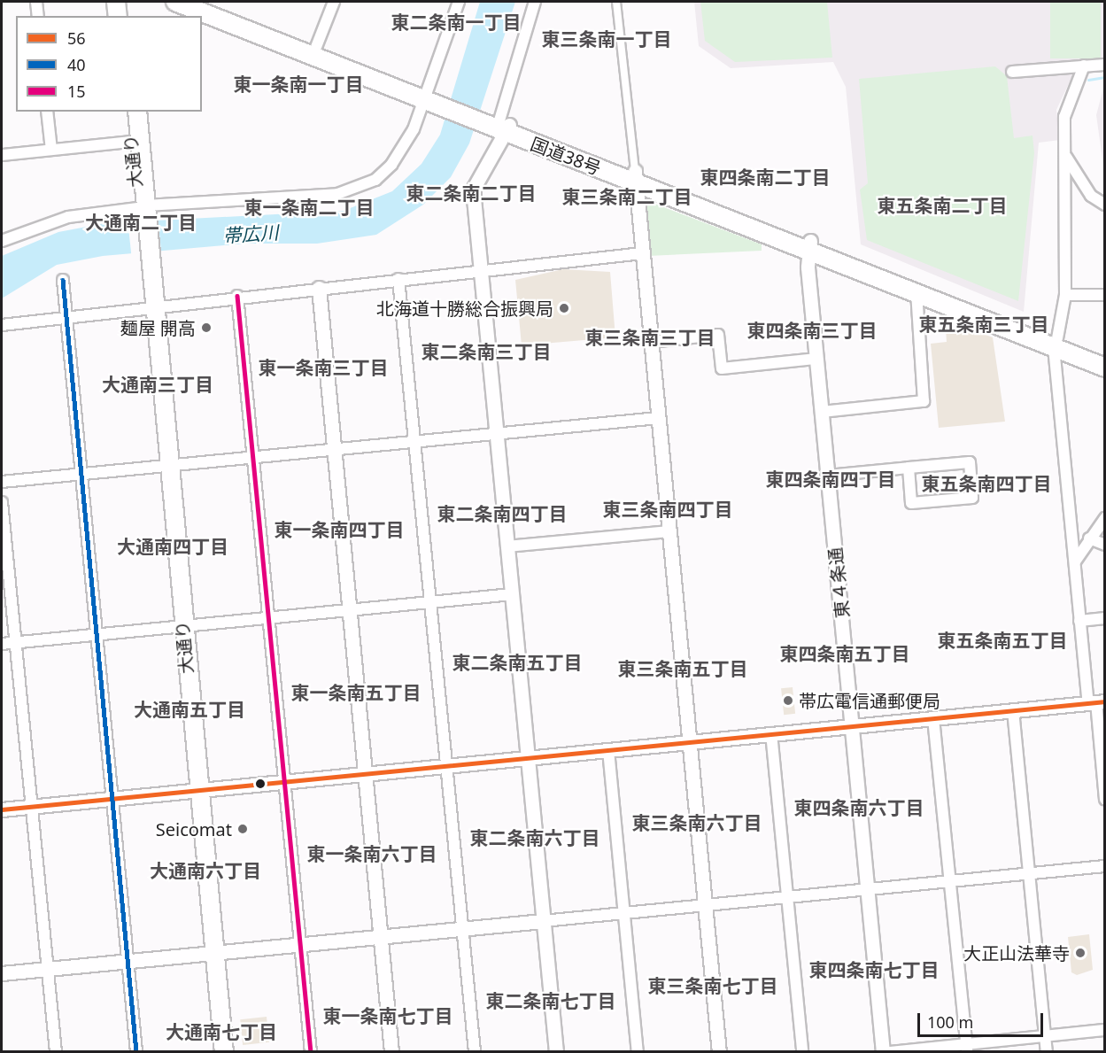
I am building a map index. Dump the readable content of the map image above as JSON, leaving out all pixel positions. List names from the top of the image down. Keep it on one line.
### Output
{"streets":{"highway":["国道38号","大通り"],"street":["東４条通"]},"crossings":[["国道38号","東４条通"]],"districts":["東二条南一丁目","東三条南一丁目","東一条南一丁目","東四条南二丁目","東二条南二丁目","東三条南二丁目","東五条南二丁目","東一条南二丁目","大通南二丁目","東五条南三丁目","東四条南三丁目","東三条南三丁目","東二条南三丁目","東一条南三丁目","大通南三丁目","東四条南四丁目","東五条南四丁目","東三条南四丁目","東二条南四丁目","東一条南四丁目","大通南四丁目","東五条南五丁目","東四条南五丁目","東二条南五丁目","東三条南五丁目","東一条南五丁目","大通南五丁目","東四条南六丁目","東三条南六丁目","東二条南六丁目","東一条南六丁目","大通南六丁目","東四条南七丁目","東三条南七丁目","東二条南七丁目","東一条南七丁目","大通南七丁目"],"water":["帯広川"],"places":["北海道十勝総合振興局","麺屋 開高","帯広電信通郵便局","Seicomat","大正山法華寺"],"lines":["transit line 40","transit line 15","transit line 56"],"legend":["56","40","15"],"scale_bar":"100 m"}
